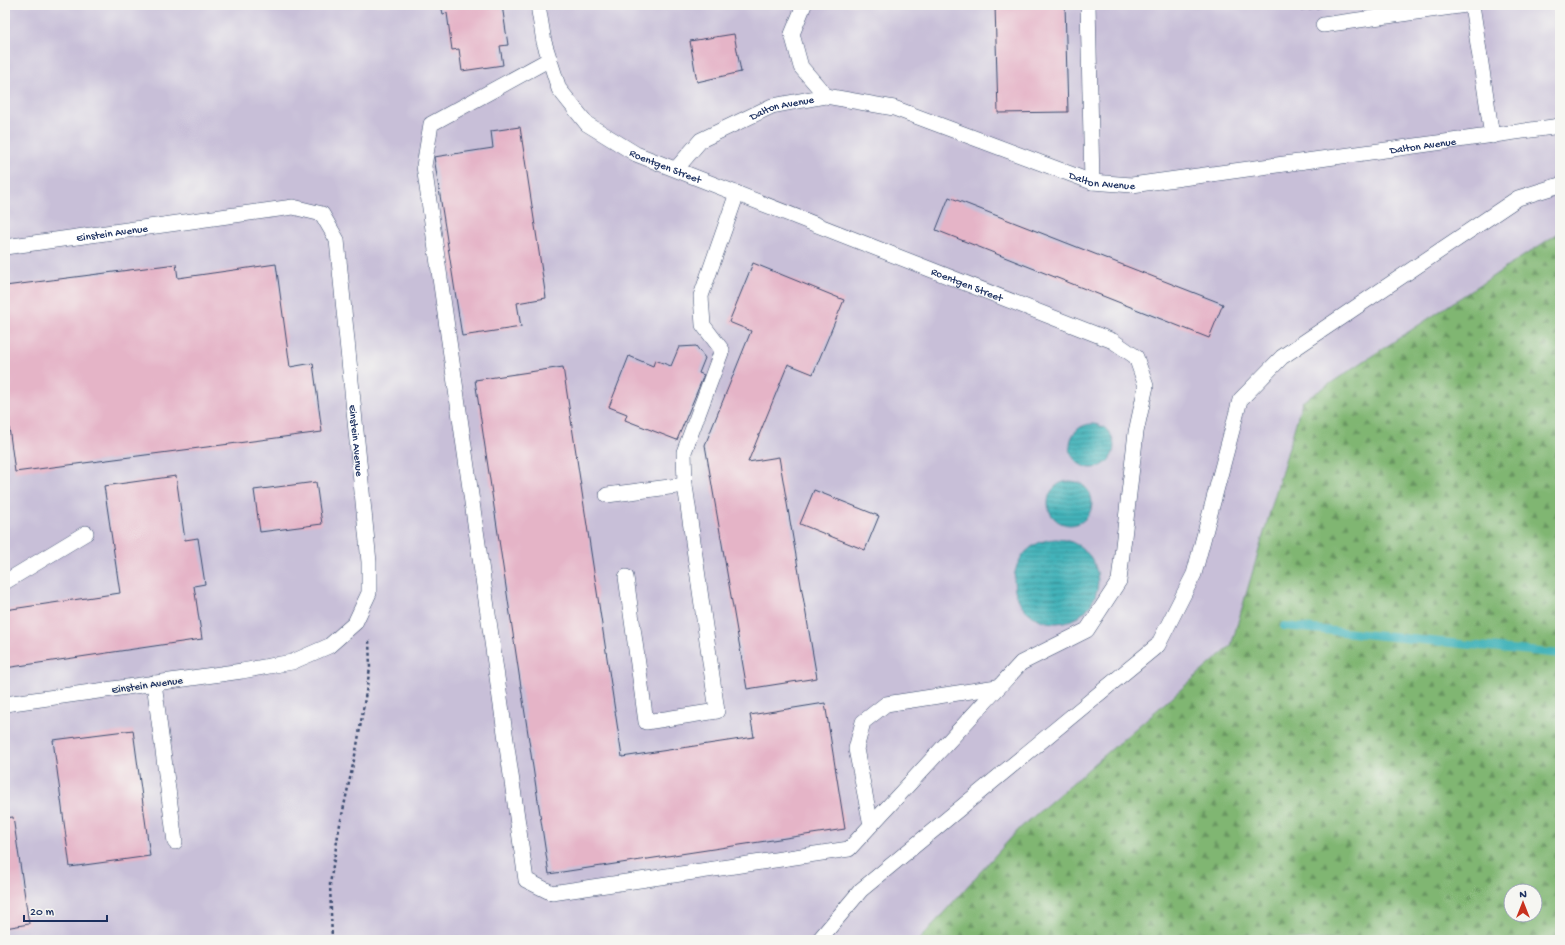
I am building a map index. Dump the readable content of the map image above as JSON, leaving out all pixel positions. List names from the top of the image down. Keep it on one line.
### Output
{"streets":{"lane":["Dalton Avenue","Roentgen Street","Einstein Avenue"]},"crossings":[["Dalton Avenue","Roentgen Street"]],"scale_bar":"20 m","north":"top"}
